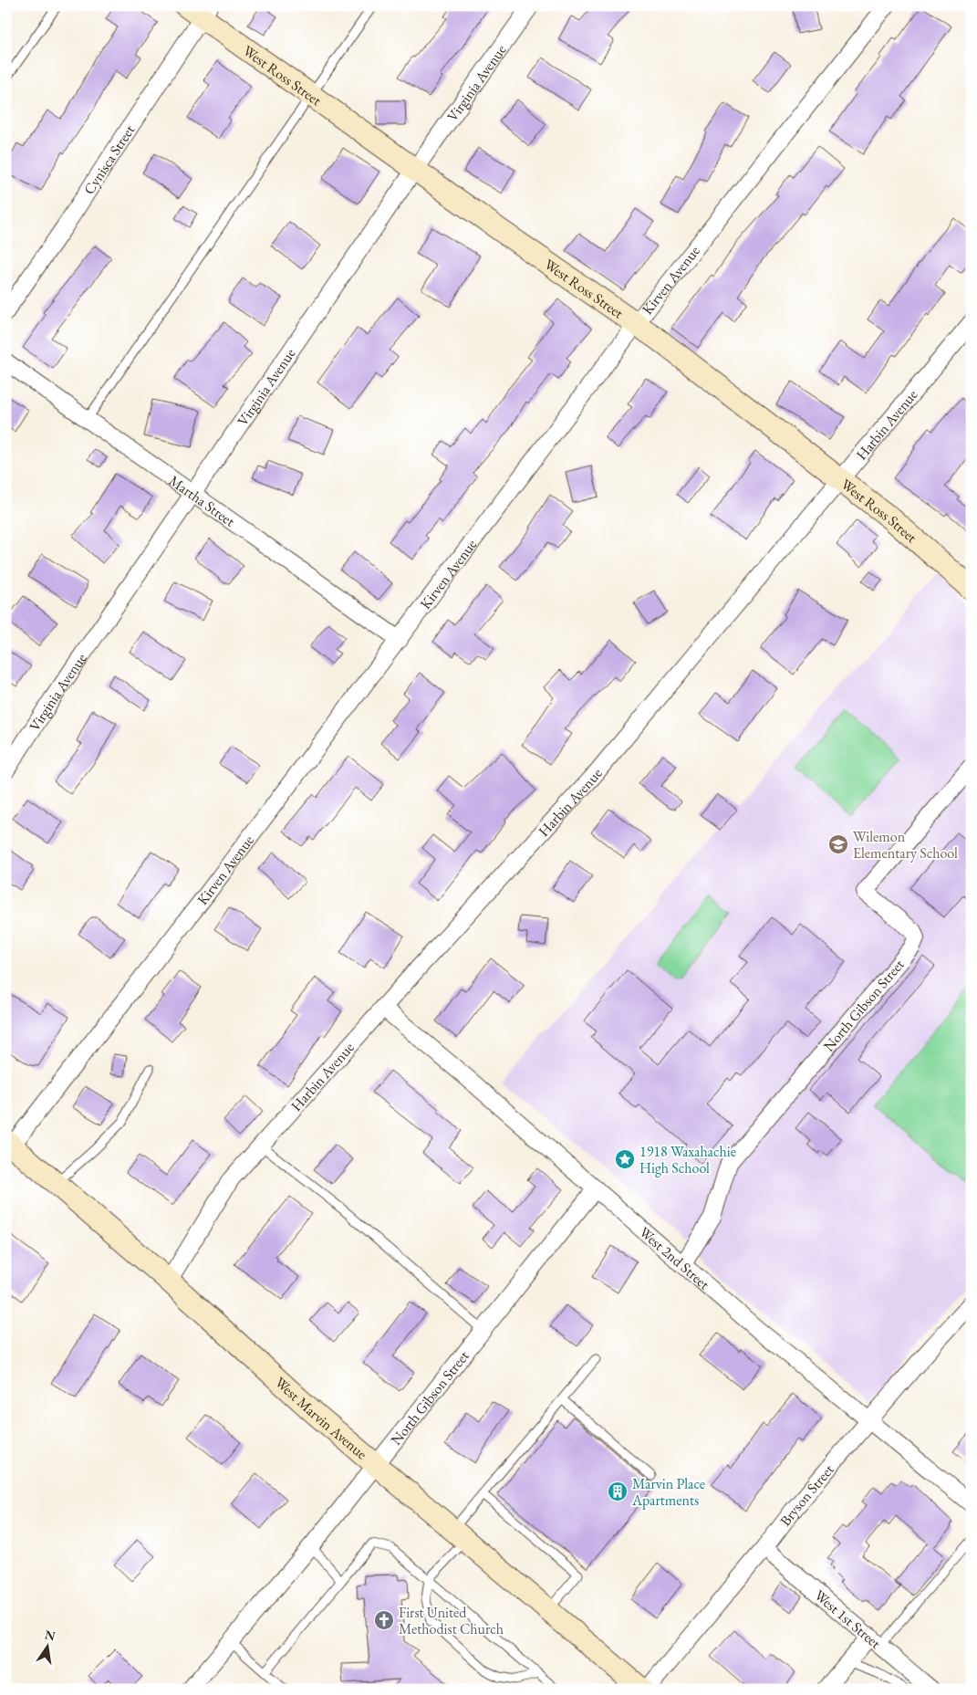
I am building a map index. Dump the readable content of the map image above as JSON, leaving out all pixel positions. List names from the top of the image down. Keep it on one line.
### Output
{"streets":{"street":["West Ross Street","Virginia Avenue","Cynisca Street","Kirven Avenue","Harbin Avenue","Martha Street","North Gibson Street","West 2nd Street","West Marvin Avenue","Bryson Street","West 1st Street"]},"crossings":[["West Ross Street","Virginia Avenue"],["West Ross Street","Cynisca Street"],["West Ross Street","Kirven Avenue"],["West Ross Street","Harbin Avenue"],["Virginia Avenue","Martha Street"],["Kirven Avenue","Martha Street"],["Kirven Avenue","West Marvin Avenue"],["Harbin Avenue","West 2nd Street"],["Harbin Avenue","West Marvin Avenue"],["North Gibson Street","West 2nd Street"],["North Gibson Street","West Marvin Avenue"],["West 2nd Street","Bryson Street"],["Bryson Street","West 1st Street"]],"places":{"school or university":["Wilemon Elementary School"],"place":["1918 Waxahachie High School"],"building":["Marvin Place Apartments"],"church":["First United Methodist Church"]},"north":"top"}
